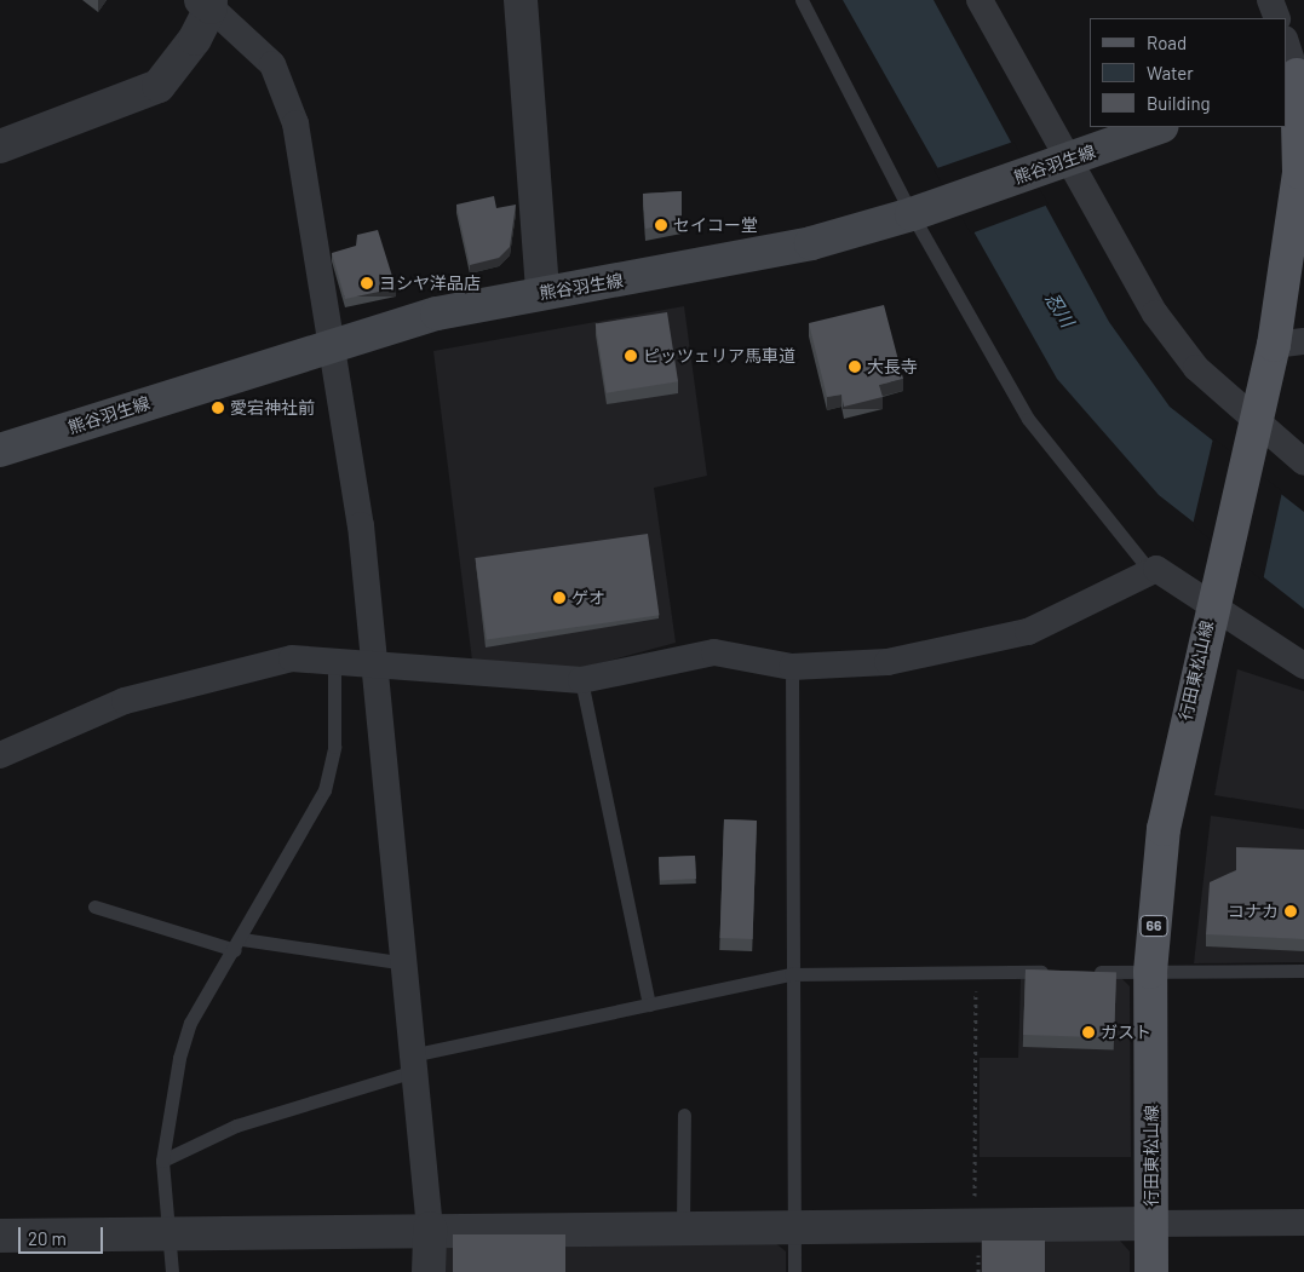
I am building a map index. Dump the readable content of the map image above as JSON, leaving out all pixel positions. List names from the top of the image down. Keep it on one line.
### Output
{"streets":{"main road":["熊谷羽生線","行田東松山線","66"]},"water":["忍川"],"places":["セイコー堂","ヨシヤ洋品店","ピッツェリア馬車道","大長寺","愛宕神社前","ゲオ","コナカ","ガスト"],"legend":["Road","Water","Building"],"scale_bar":"20 m"}
